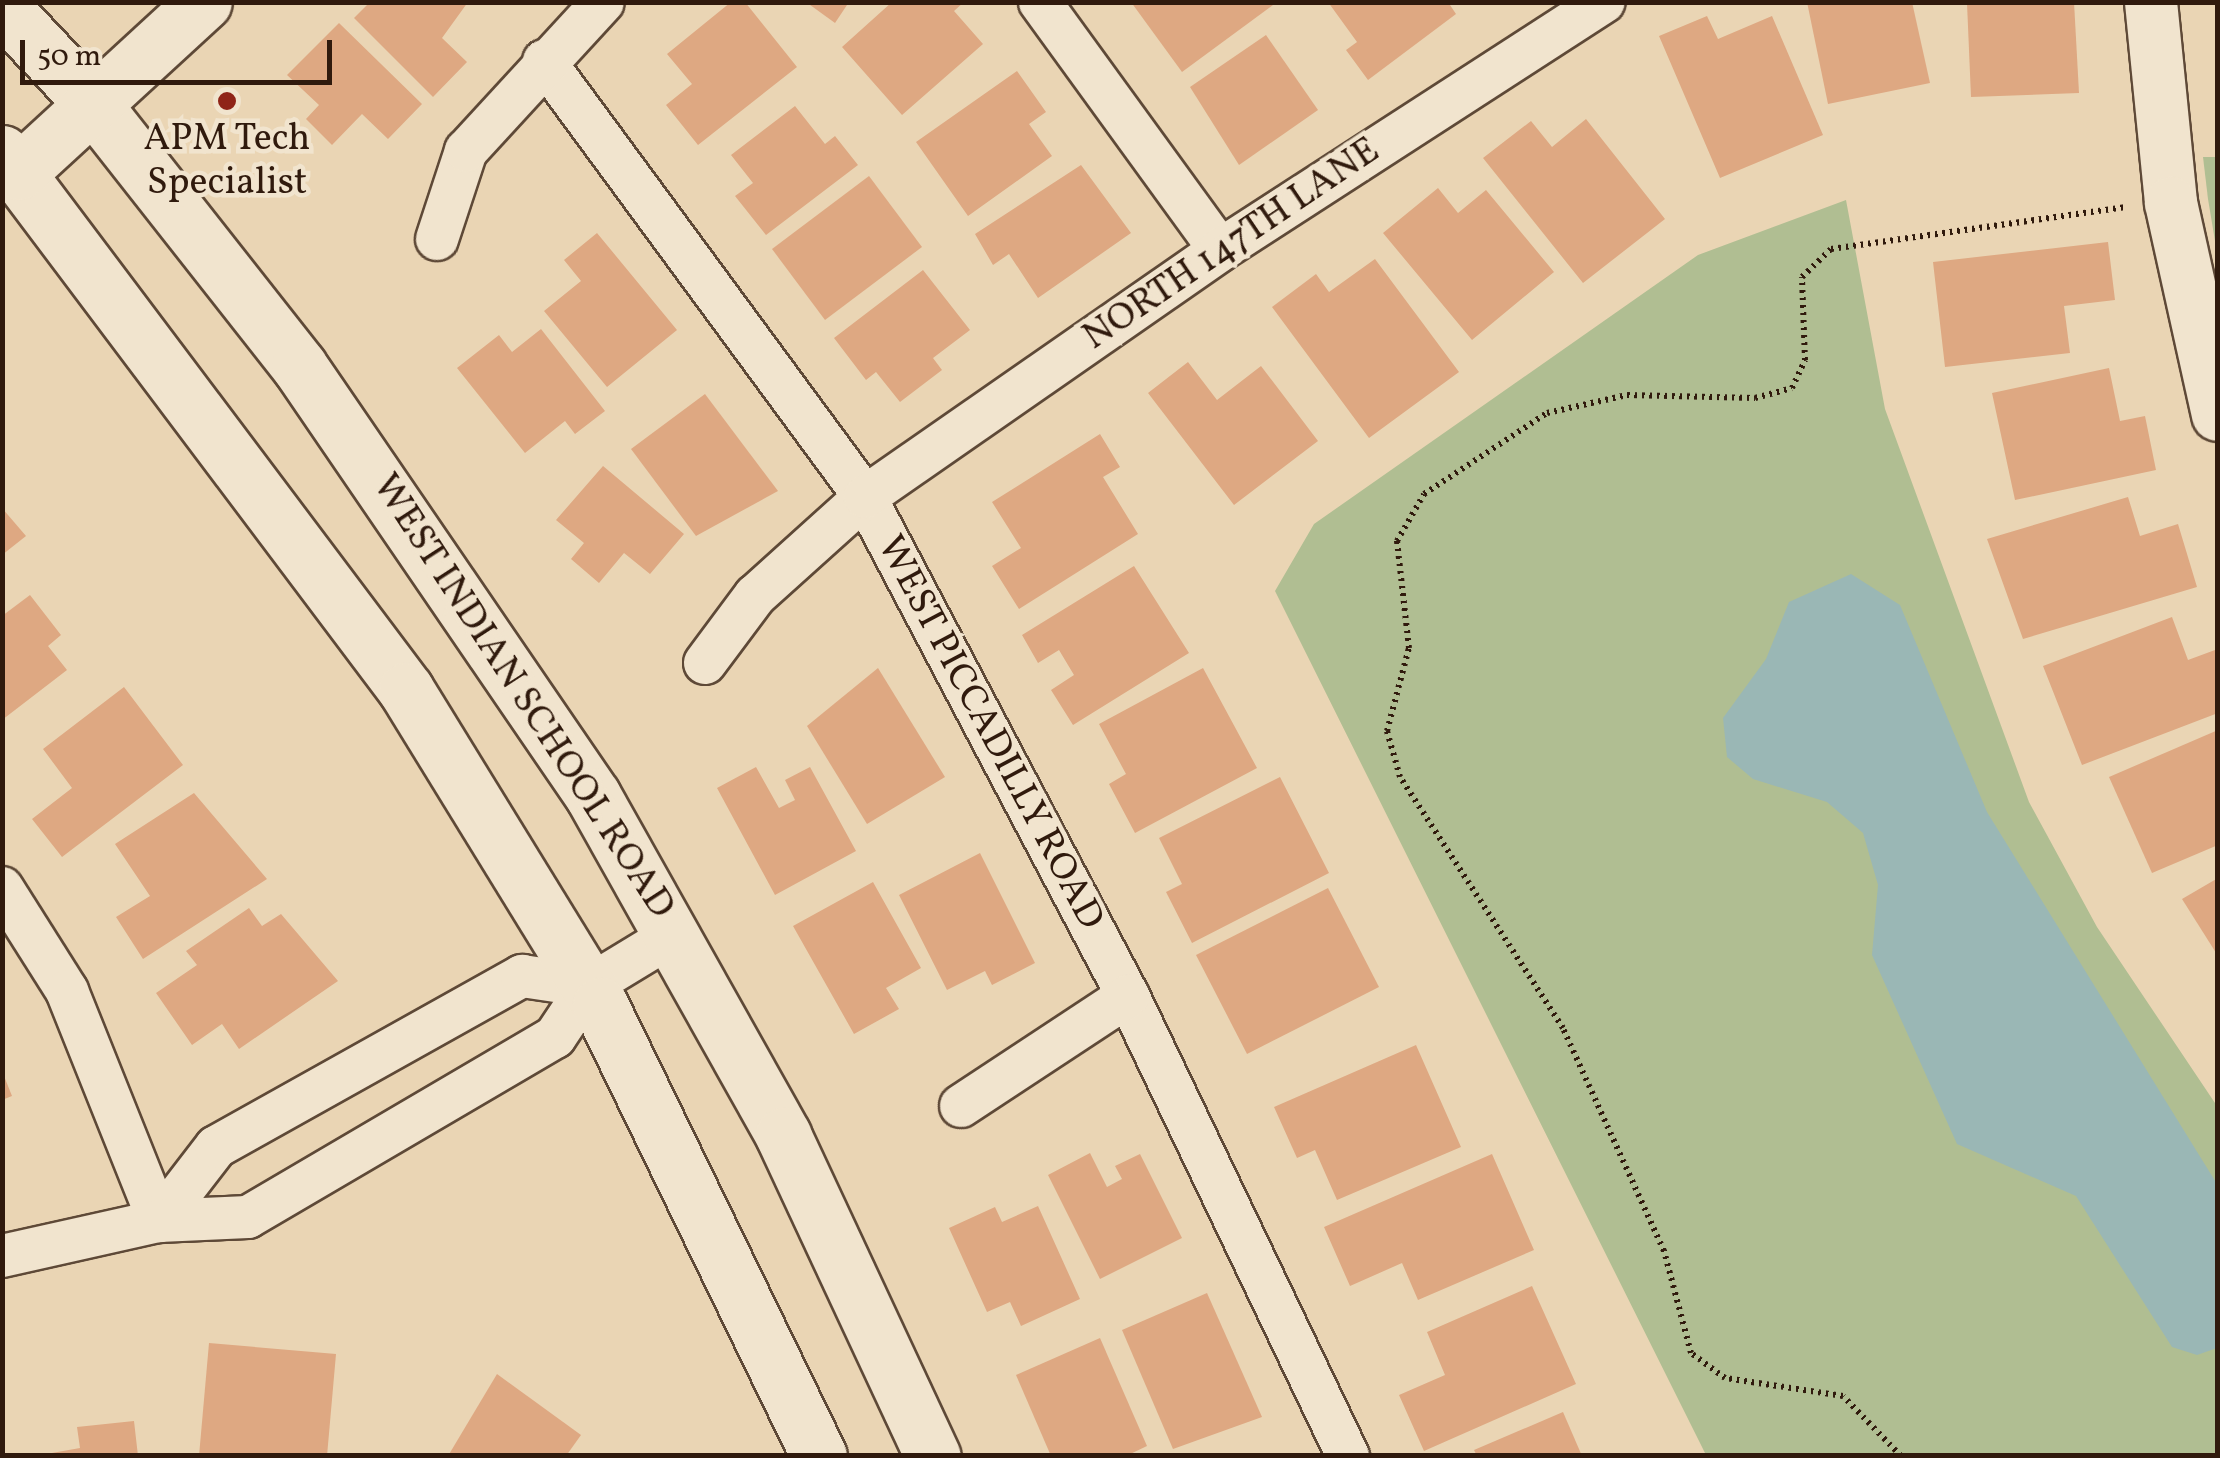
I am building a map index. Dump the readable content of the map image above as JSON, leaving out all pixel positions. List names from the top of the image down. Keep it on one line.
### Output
{"streets":{"main road":["WEST INDIAN SCHOOL ROAD"],"street":["NORTH 147TH LANE","WEST PICCADILLY ROAD"]},"crossings":[["NORTH 147TH LANE","WEST PICCADILLY ROAD"]],"places":["APM Tech Specialist"],"scale_bar":"50 m"}
